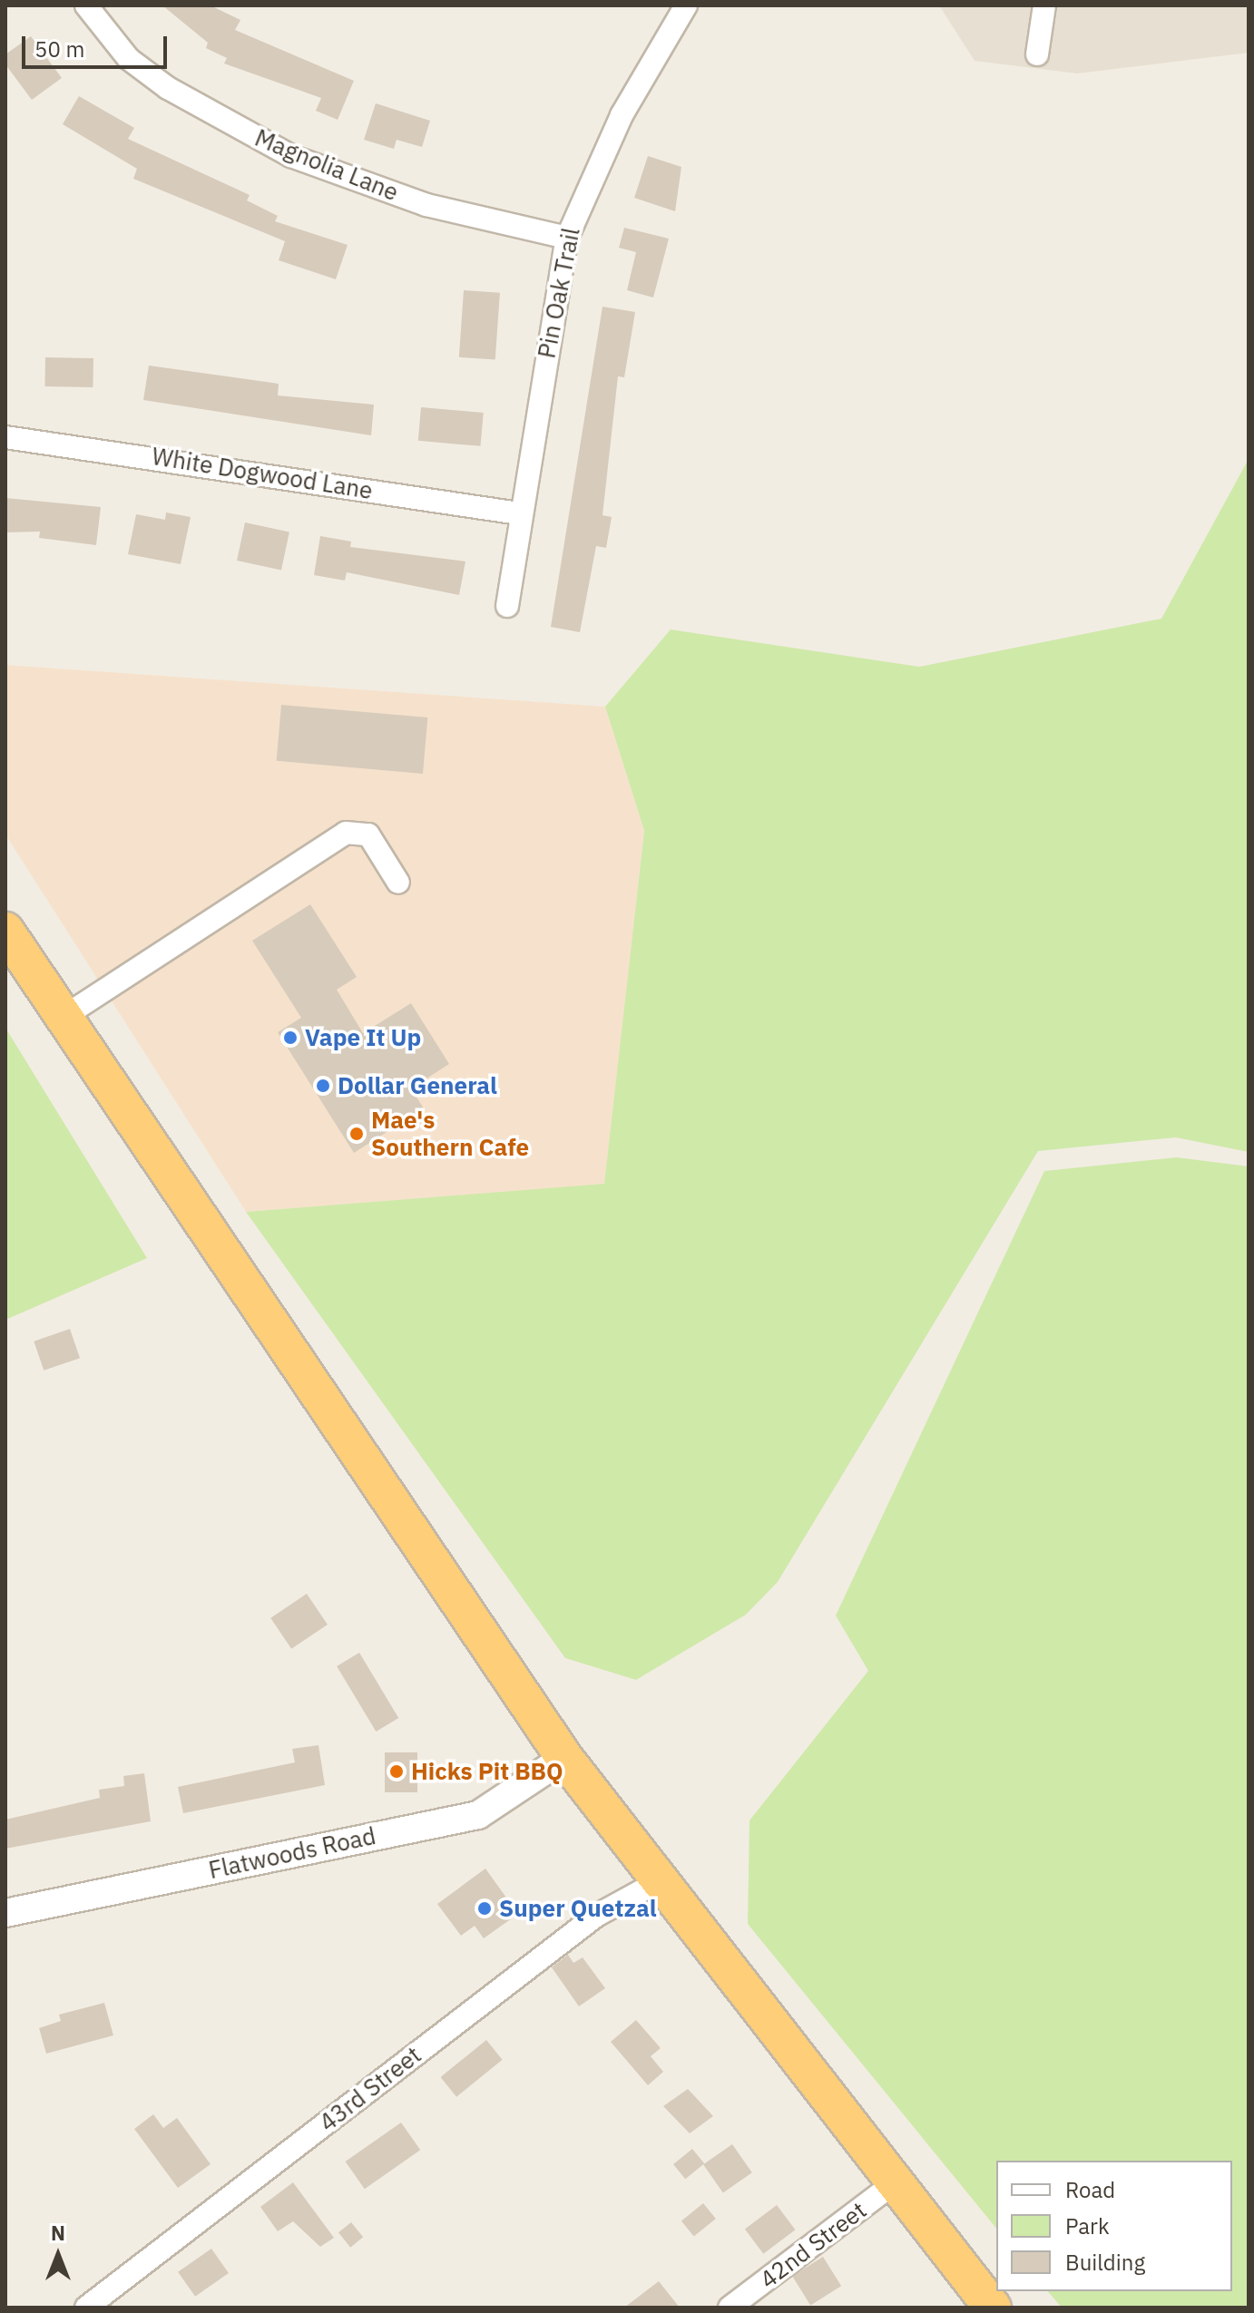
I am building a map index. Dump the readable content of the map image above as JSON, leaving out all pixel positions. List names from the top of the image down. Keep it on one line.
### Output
{"streets":{"street":["Magnolia Lane","Pin Oak Trail","White Dogwood Lane","Flatwoods Road","43rd Street","42nd Street"]},"crossings":[["Magnolia Lane","Pin Oak Trail"],["Pin Oak Trail","White Dogwood Lane"]],"places":["Vape It Up","Dollar General","Mae's Southern Cafe","Hicks Pit BBQ","Super Quetzal"],"legend":["Road","Park","Building"],"scale_bar":"50 m","north":"top"}
